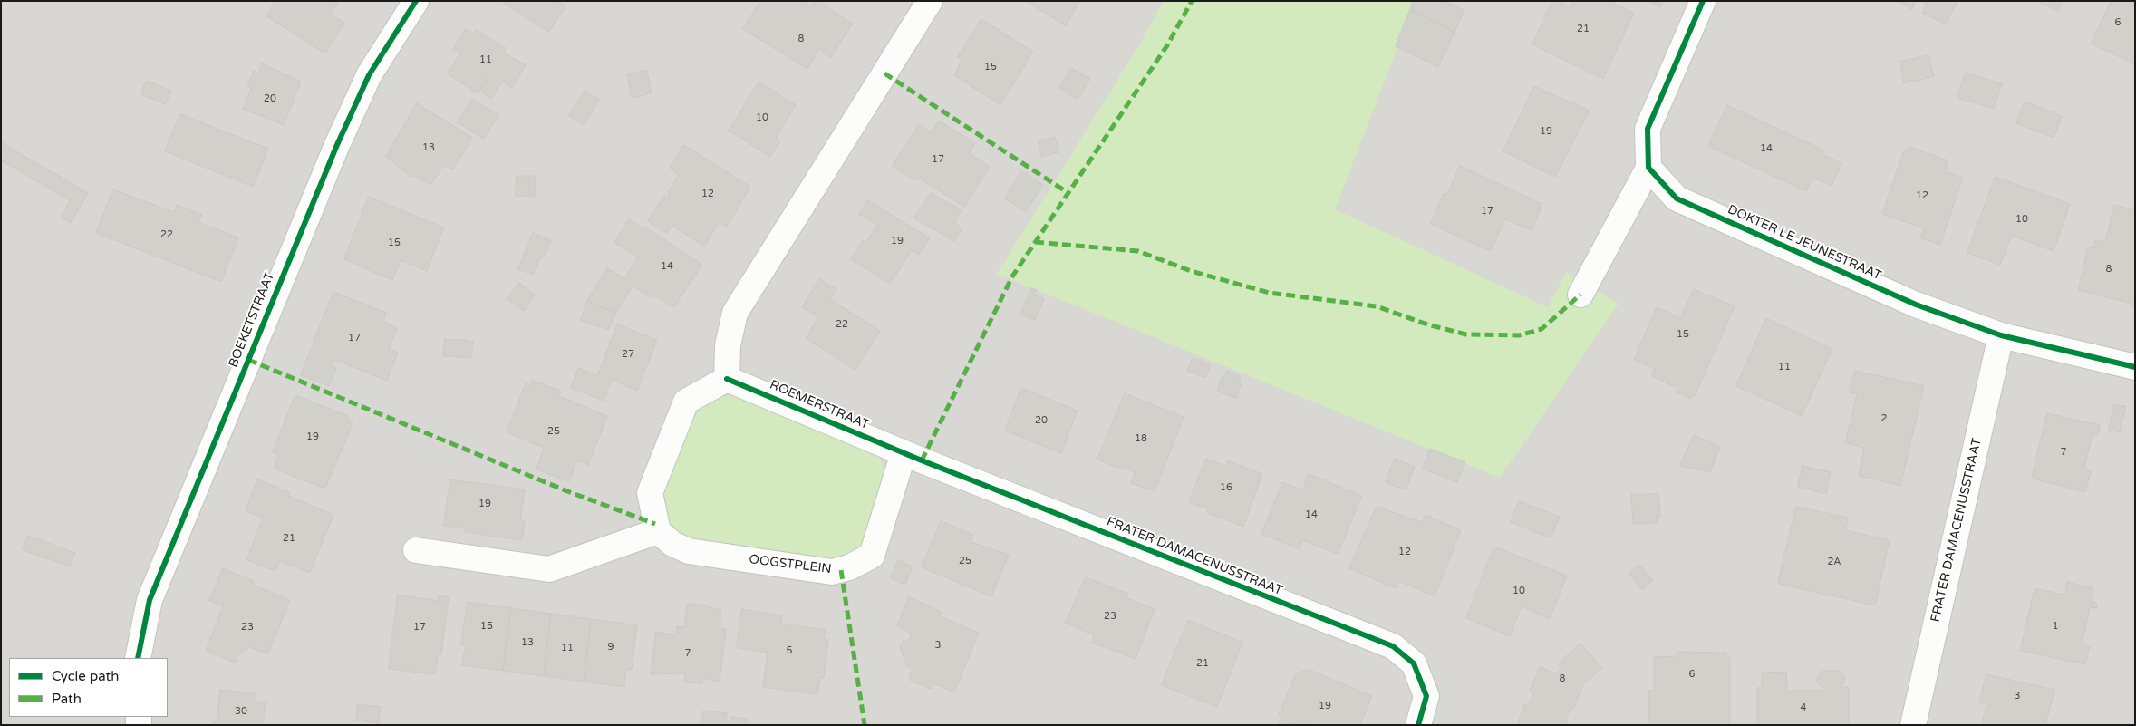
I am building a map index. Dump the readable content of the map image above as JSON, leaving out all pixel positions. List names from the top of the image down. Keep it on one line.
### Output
{"streets":{"street":["DOKTER LE JEUNESTRAAT","BOEKETSTRAAT","ROEMERSTRAAT","FRATER DAMACENUSSTRAAT","OOGSTPLEIN"]},"crossings":[["DOKTER LE JEUNESTRAAT","FRATER DAMACENUSSTRAAT"],["ROEMERSTRAAT","FRATER DAMACENUSSTRAAT"],["ROEMERSTRAAT","OOGSTPLEIN"],["FRATER DAMACENUSSTRAAT","OOGSTPLEIN"]],"house_numbers":["6","21","8","11","15","20","10","19","13","14","17","12","12","17","10","22","19","15","14","8","22","15","17","27","11","2","20","25","19","18","7","16","19","14","21","12","25","2A","10","23","15","1","23","17","13","3","9","11","5","7","21","6","8","3","19","4","30"],"legend":["Cycle path","Path"]}
